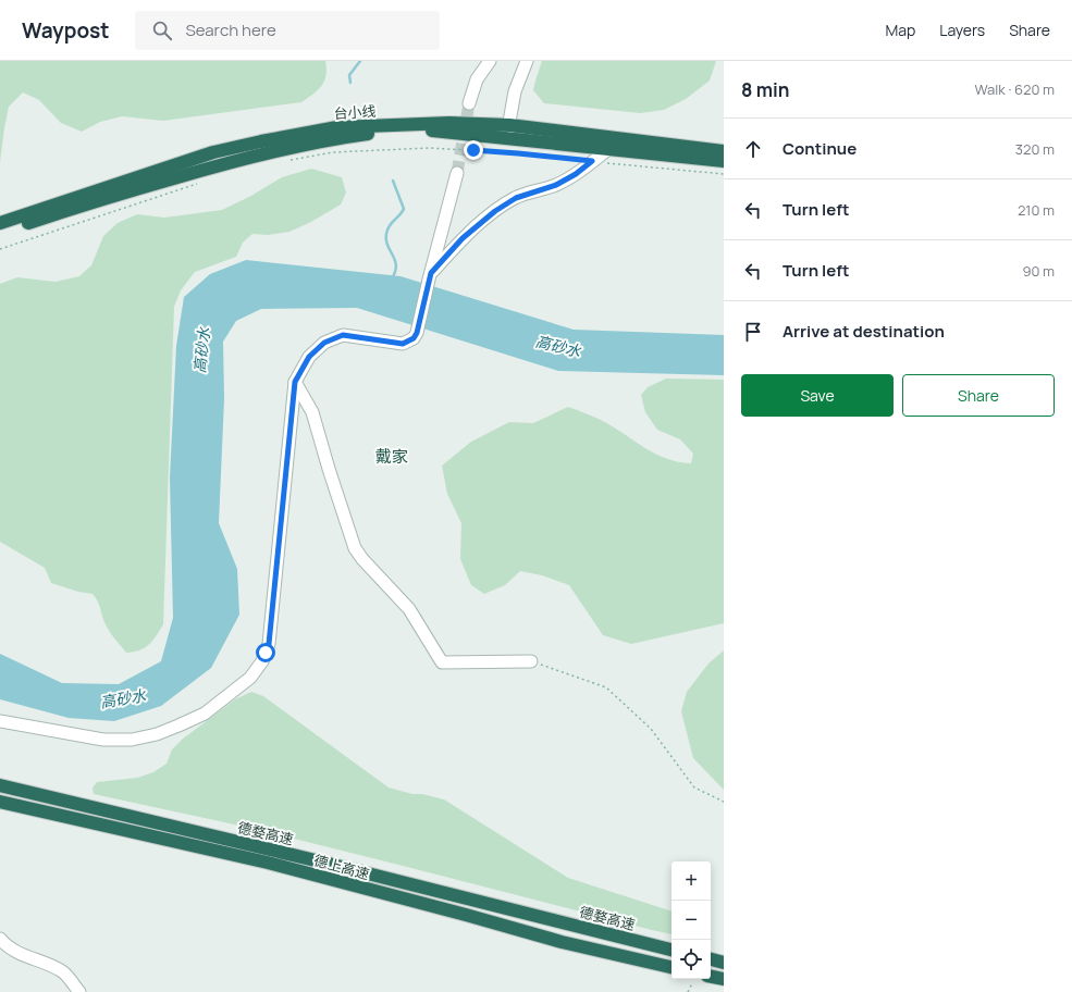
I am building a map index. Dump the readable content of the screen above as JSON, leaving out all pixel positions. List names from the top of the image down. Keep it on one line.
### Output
{"streets":{"highway":["台小线","德婺高速","德上高速"]},"districts":["戴家"],"water":["高砂水"],"page":{"header":"Waypost","search":"Search here","nav":["Map","Layers","Share"],"heading":["8 min","Walk · 620 m"],"list":[["Continue","320 m"],["Turn left","210 m"],["Turn left","90 m"],"Arrive at destination"],"buttons":["Save","Share"],"map_buttons":["+","−"]}}
